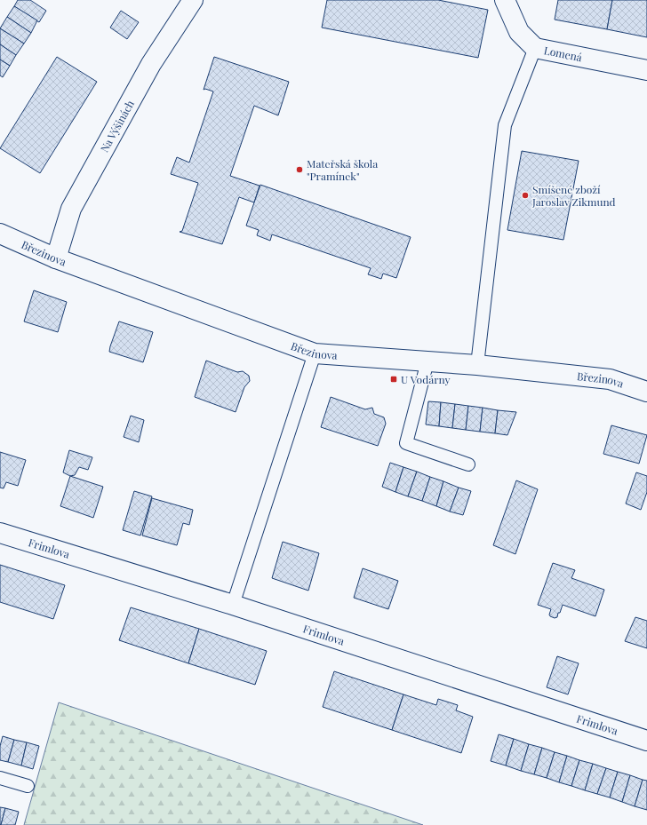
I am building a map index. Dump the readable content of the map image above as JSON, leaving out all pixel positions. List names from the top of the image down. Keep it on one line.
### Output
{"streets":{"street":["Lomená","Na Výšinách","Březinova","Frimlova"]},"crossings":[["Na Výšinách","Březinova"]],"places":{"other":["Mateřská škola \"Pramínek\"","Smíšené zboží Jaroslav Zikmund"],"transit":["U Vodárny"]}}
